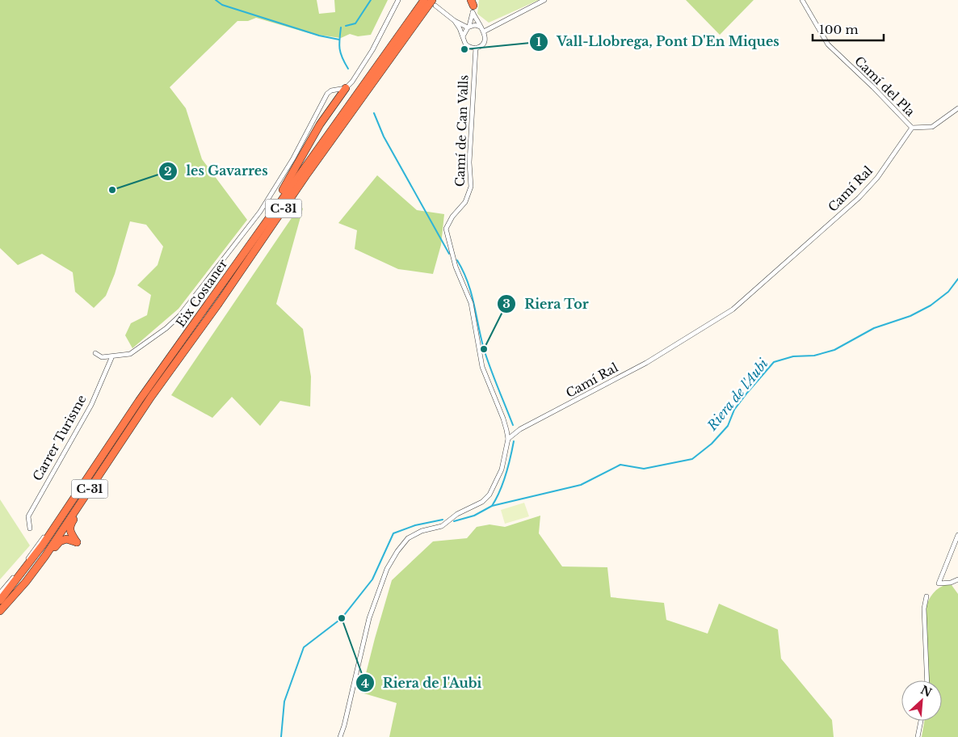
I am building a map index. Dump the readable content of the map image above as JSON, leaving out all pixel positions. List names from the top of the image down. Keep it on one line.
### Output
{"streets":{"highway":["C-31","Eix Costaner"],"street":["Camí del Pla","Camí de Can Valls","Camí Ral","Carrer Turisme"]},"crossings":[["Camí del Pla","Camí Ral"],["Camí de Can Valls","Camí Ral"]],"water":["Riera de l'Aubi"],"places":["Vall-Llobrega, Pont D'En Miques","les Gavarres","Riera Tor","Riera de l'Aubi"],"scale_bar":"100 m","north":"top right"}
